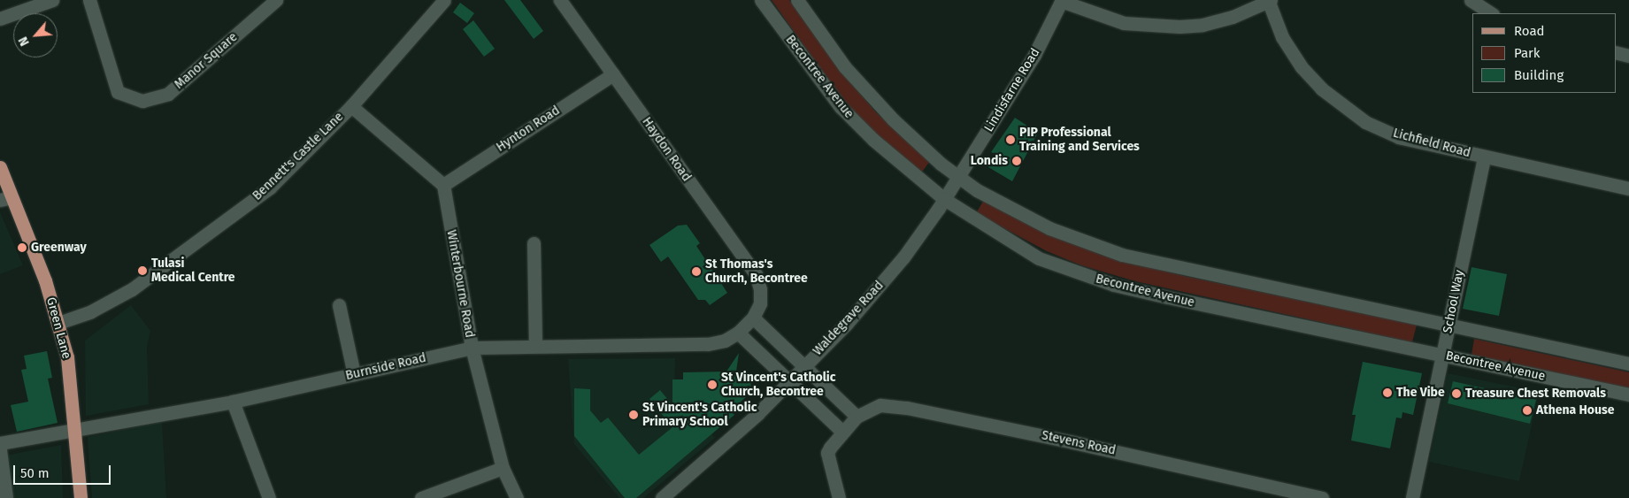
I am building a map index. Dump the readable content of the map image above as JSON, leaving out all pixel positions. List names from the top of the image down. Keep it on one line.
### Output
{"streets":{"main road":["Green Lane"],"street":["Manor Square","Becontree Avenue","Lindisfarne Road","Hynton Road","Lichfield Road","Haydon Road","Bennett's Castle Lane","Winterbourne Road","School Way","Waldegrave Road","Burnside Road","Stevens Road"]},"crossings":[["Becontree Avenue","School Way"],["Becontree Avenue","Waldegrave Road"],["Lindisfarne Road","Waldegrave Road"],["Hynton Road","Haydon Road"],["Hynton Road","Winterbourne Road"],["Lichfield Road","School Way"],["Haydon Road","Burnside Road"],["Bennett's Castle Lane","Green Lane"],["Winterbourne Road","Burnside Road"],["Green Lane","Burnside Road"]],"places":["PIP Professional Training and Services","Londis","Greenway","Tulasi Medical Centre","St Thomas's Church, Becontree","St Vincent's Catholic Church, Becontree","The Vibe","Treasure Chest Removals","Athena House","St Vincent's Catholic Primary School"],"legend":["Road","Park","Building"],"scale_bar":"50 m","north":"bottom left"}
